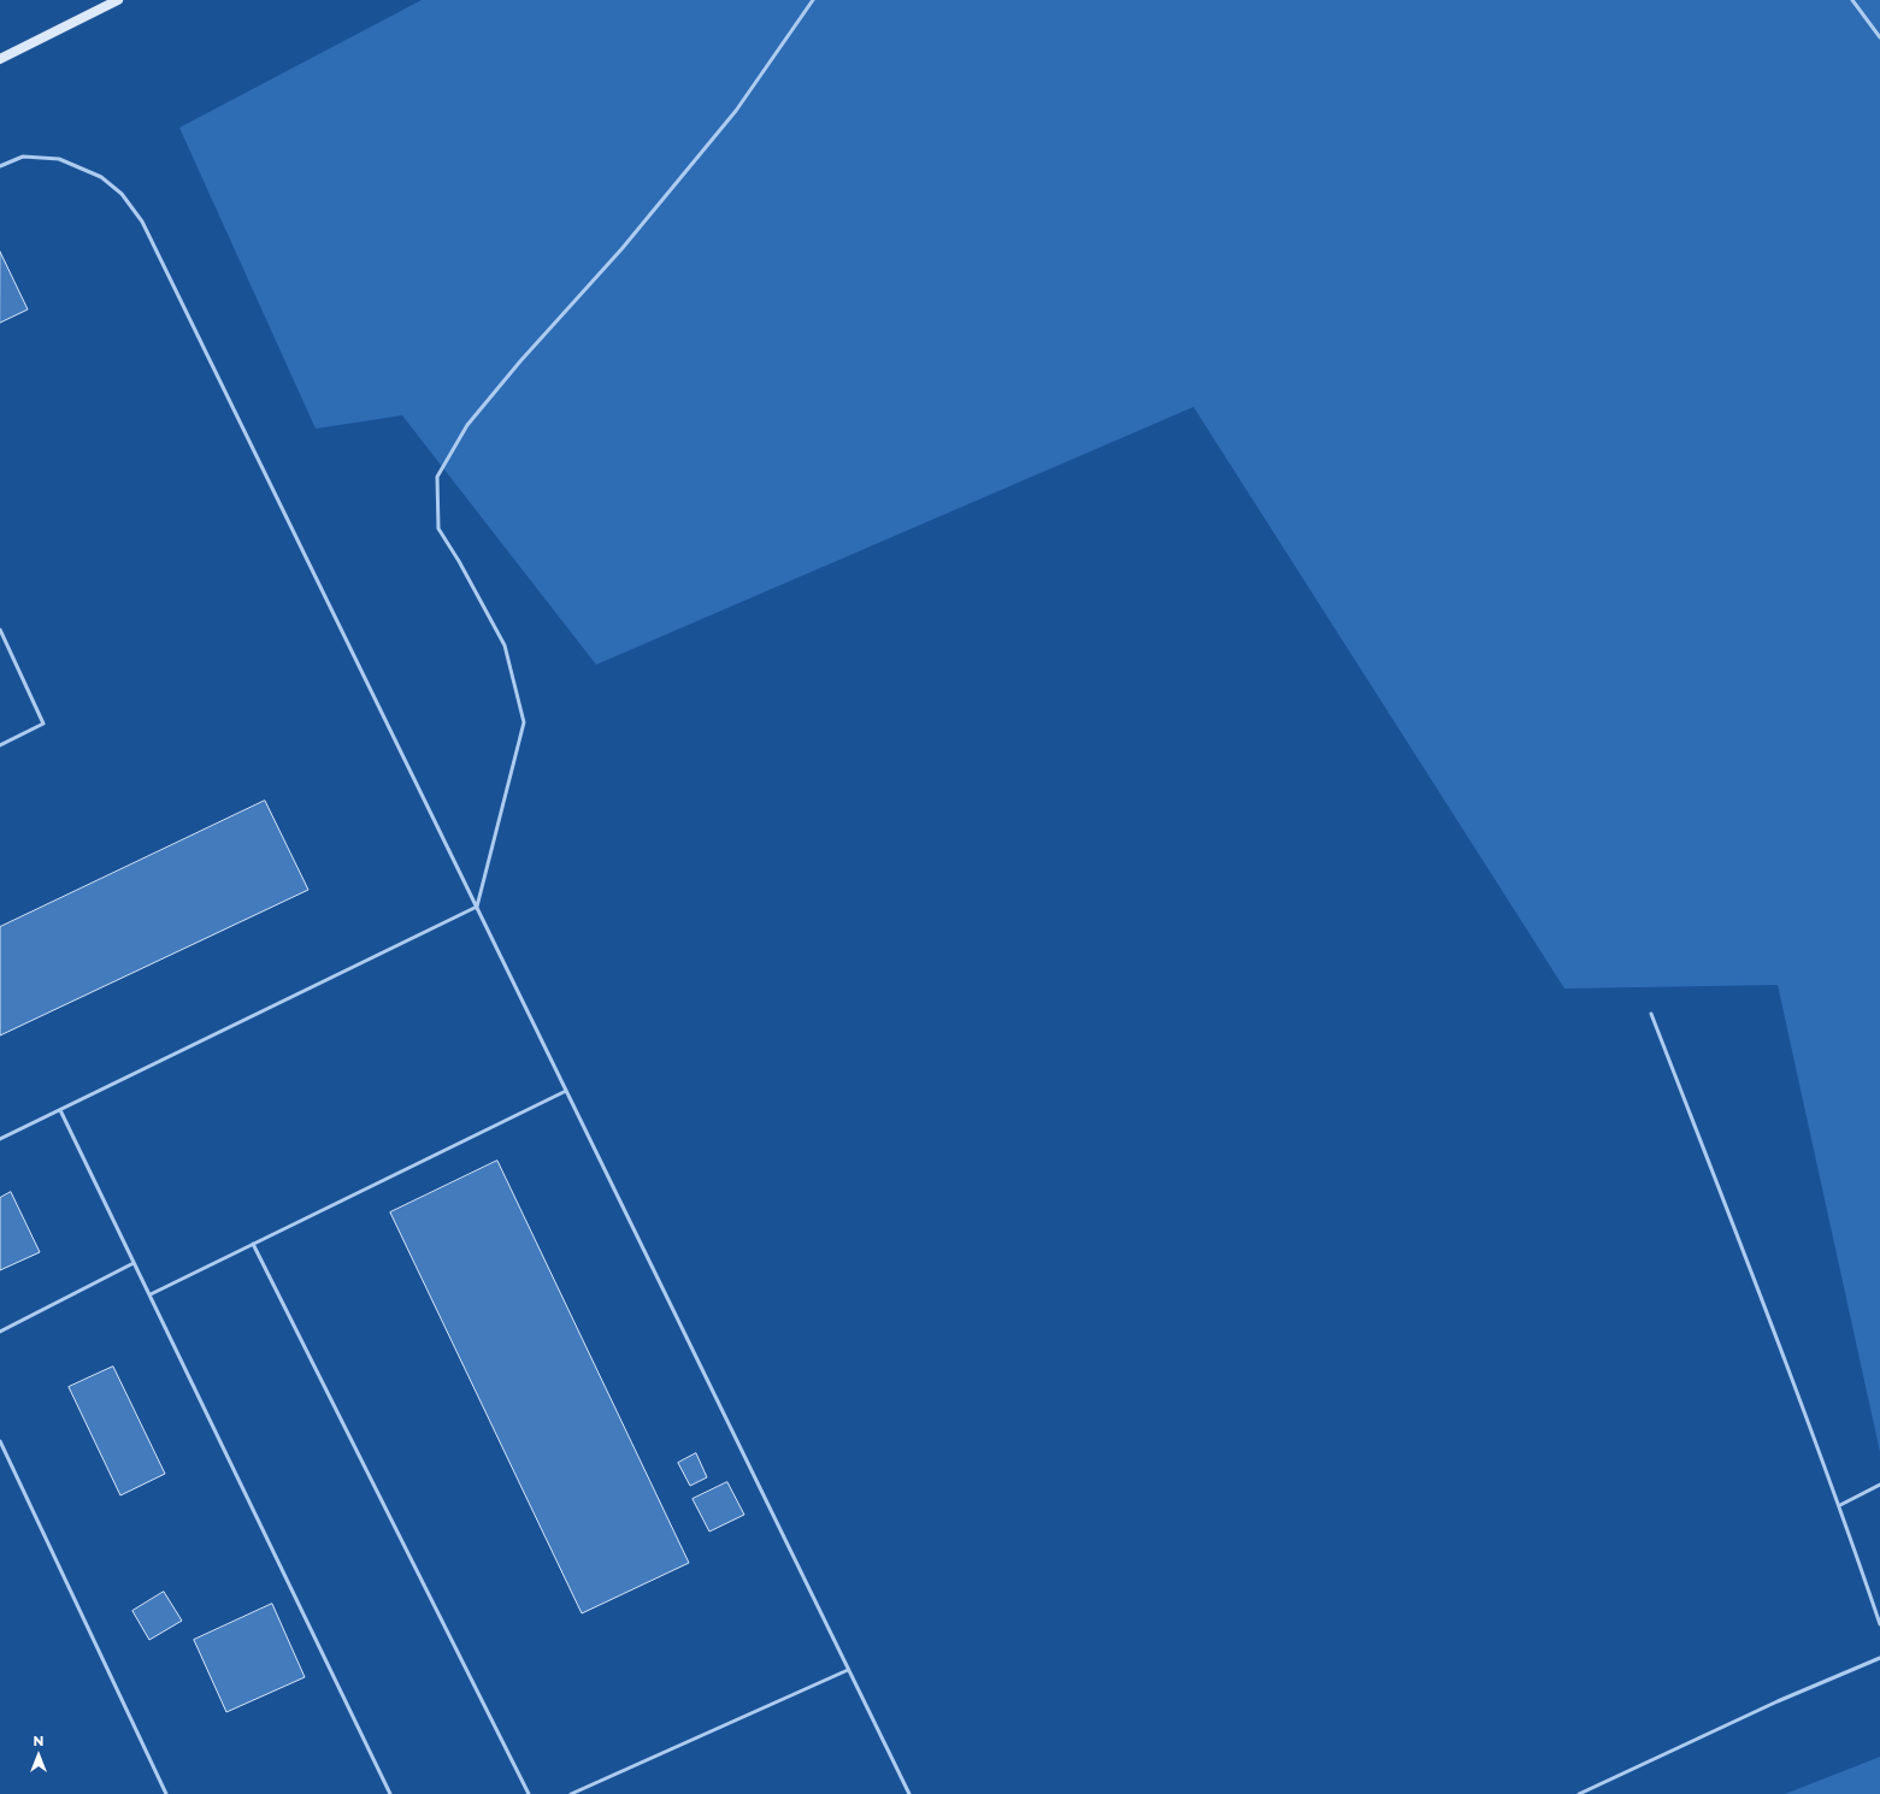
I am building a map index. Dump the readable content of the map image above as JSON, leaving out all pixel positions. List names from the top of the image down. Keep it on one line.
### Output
{"north":"top"}
